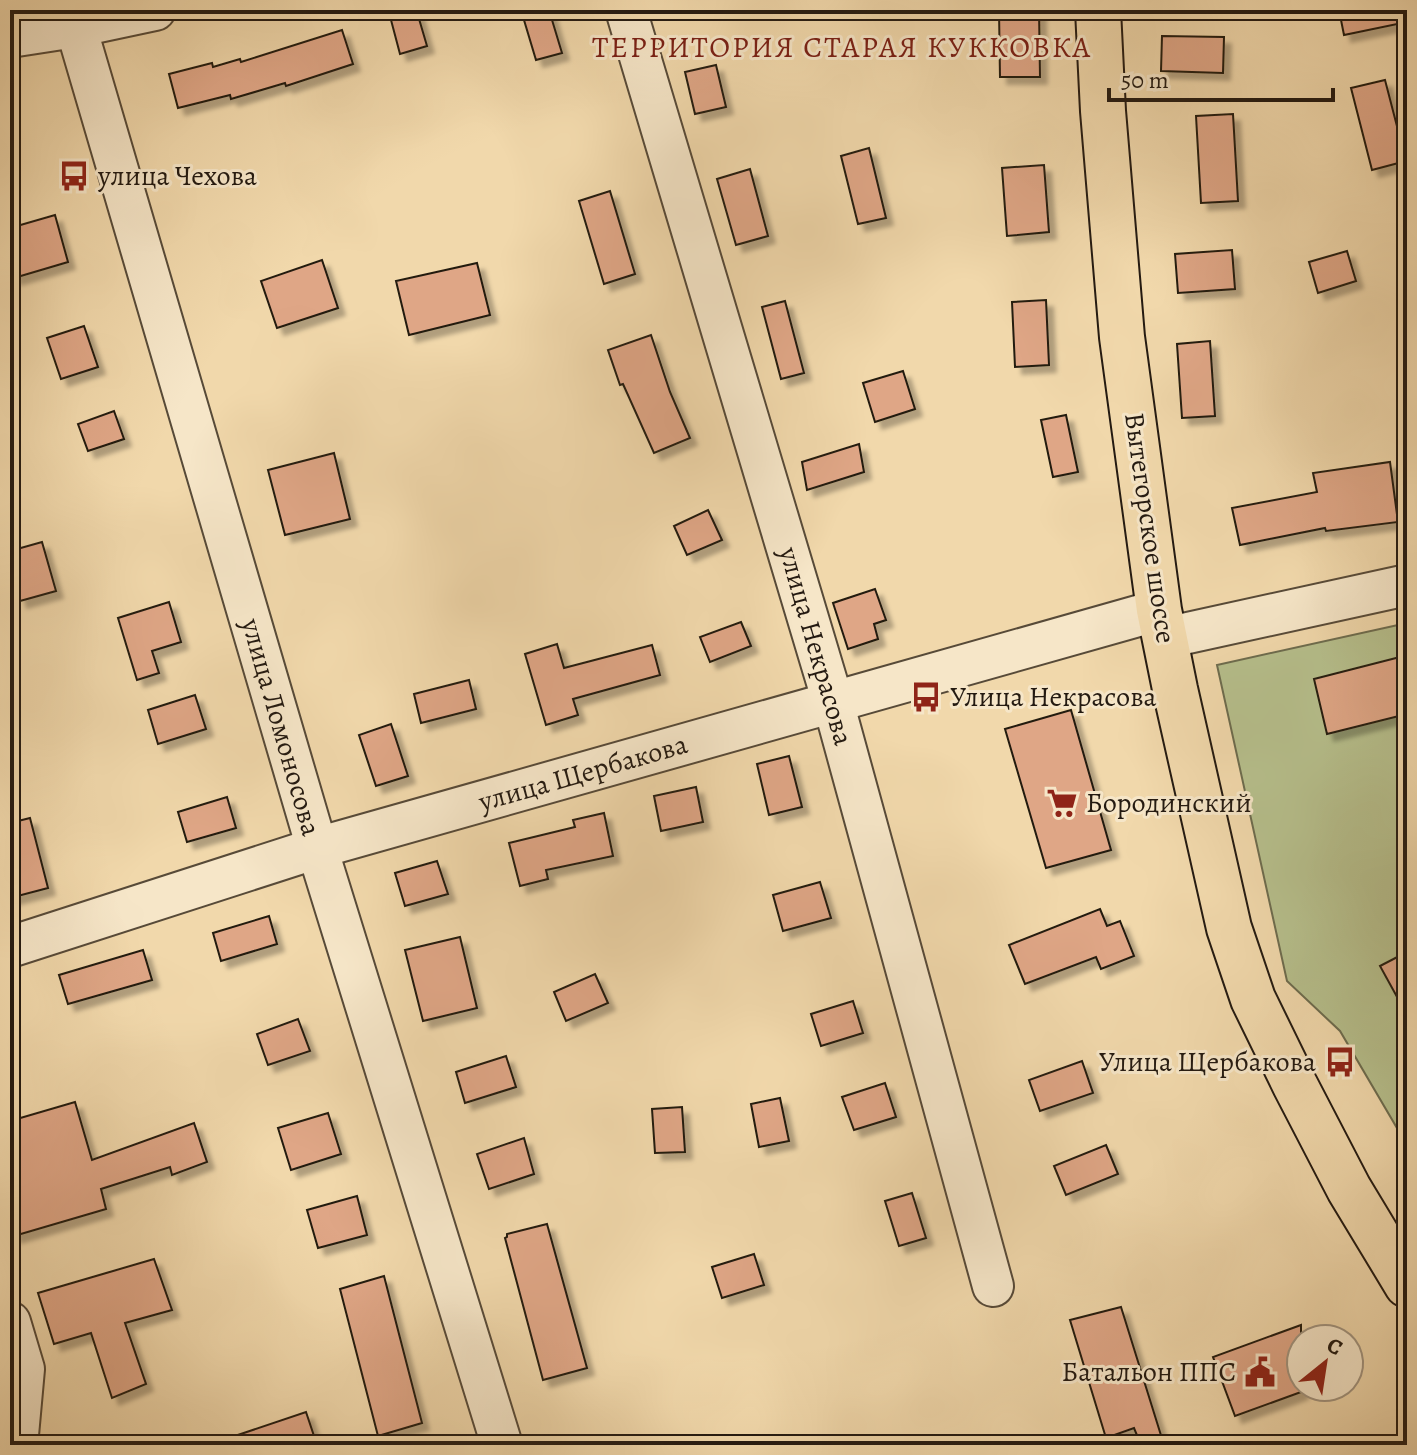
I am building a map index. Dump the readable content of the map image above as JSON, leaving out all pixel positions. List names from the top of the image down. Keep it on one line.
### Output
{"streets":{"main road":["Вытегорское шоссе"],"street":["улица Некрасова","улица Ломоносова","улица Щербакова"]},"crossings":[["Вытегорское шоссе","улица Щербакова"],["улица Некрасова","улица Щербакова"],["улица Ломоносова","улица Щербакова"]],"districts":["ТЕРРИТОРИЯ СТАРАЯ КУККОВКА"],"places":{"bus stop":["улица Чехова","Улица Некрасова","Улица Щербакова"],"supermarket":["Бородинский"],"public building":["Батальон ППС"]},"scale_bar":"50 m","north":"top right"}
